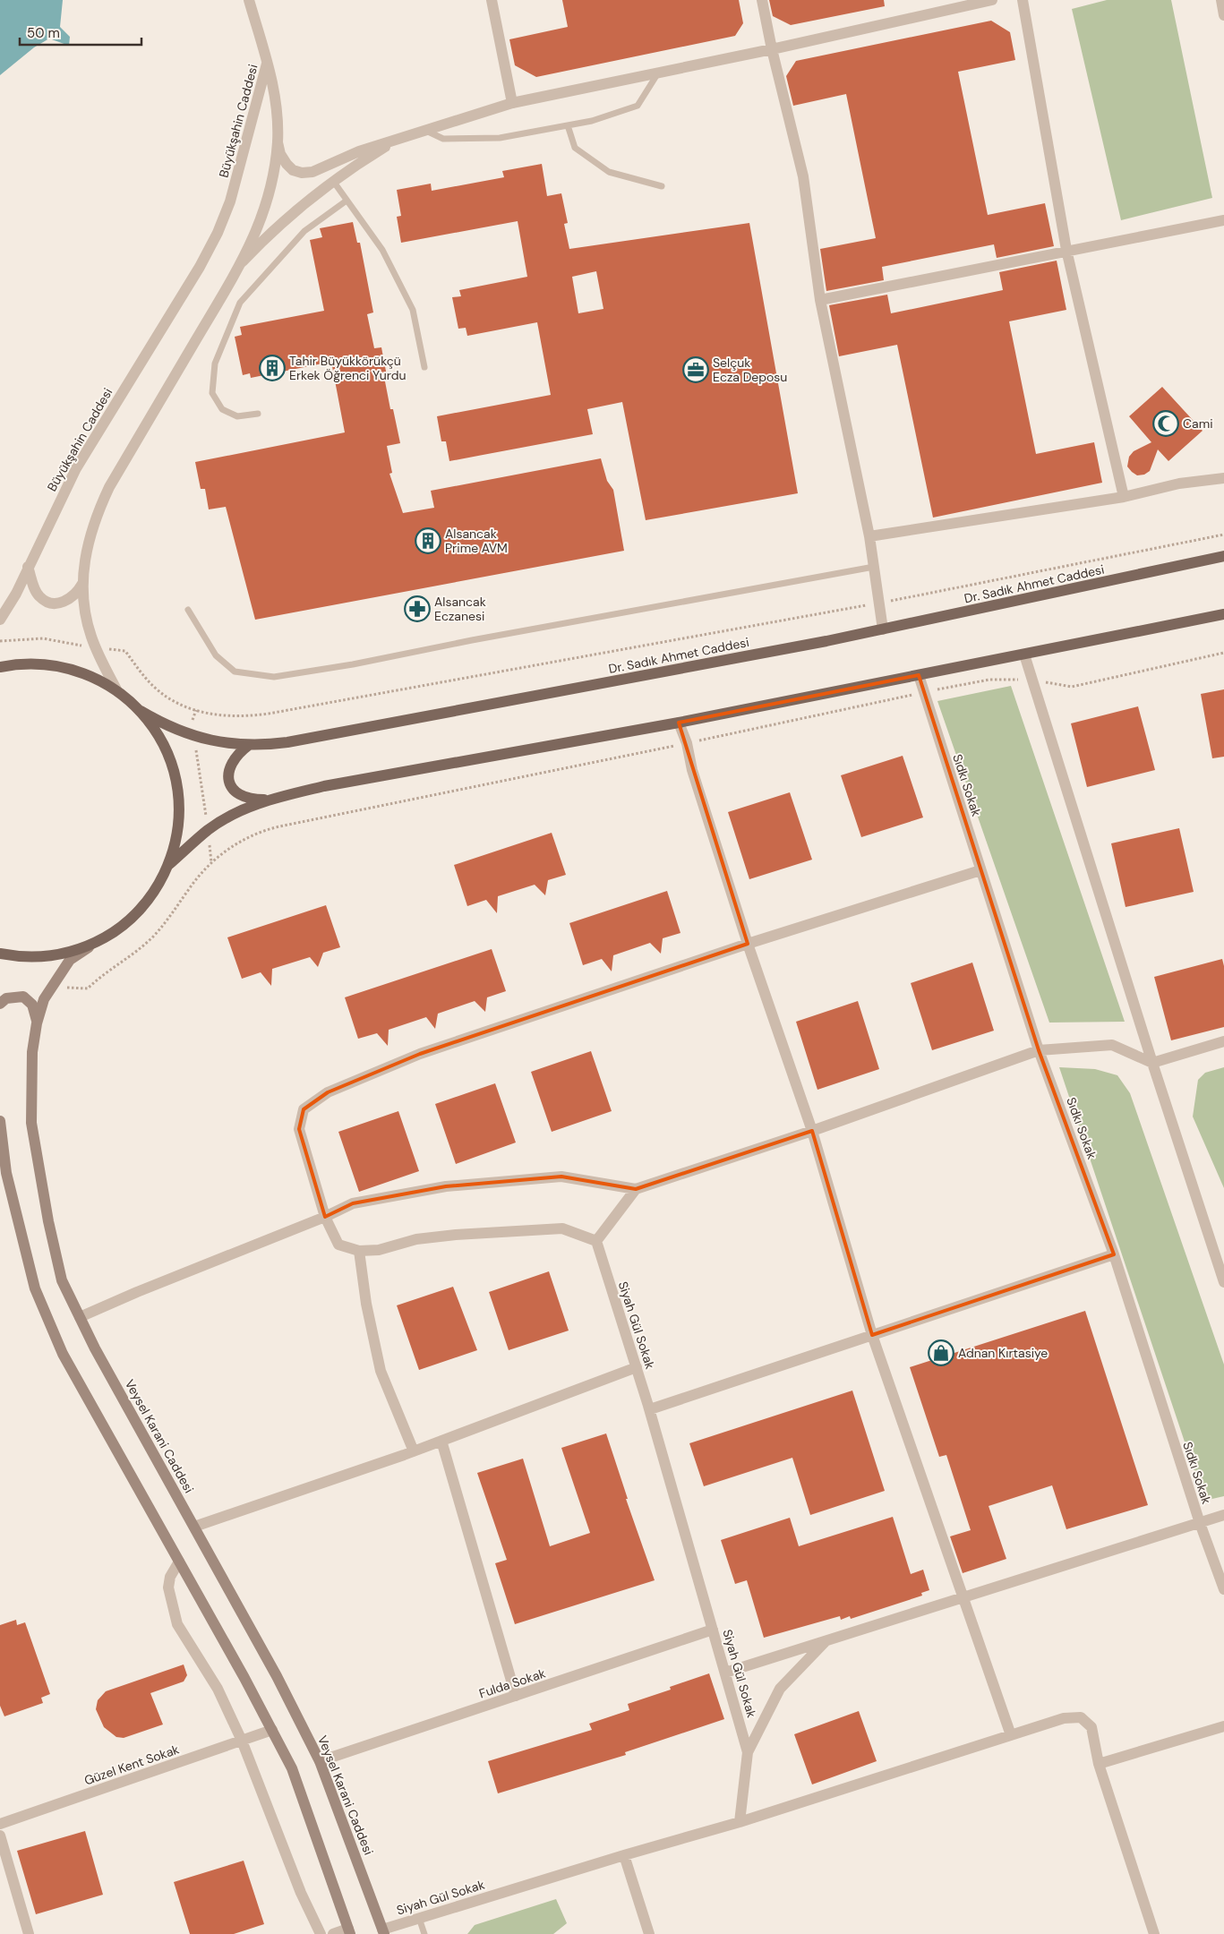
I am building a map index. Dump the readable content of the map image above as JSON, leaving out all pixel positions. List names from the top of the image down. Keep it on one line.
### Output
{"streets":{"main road":["Dr. Sadık Ahmet Caddesi","Veysel Karani Caddesi"],"street":["Büyükşahin Caddesi","Sıdkı Sokak","Siyah Gül Sokak","Fulda Sokak","Güzel Kent Sokak"]},"crossings":[["Siyah Gül Sokak","Veysel Karani Caddesi"],["Siyah Gül Sokak","Fulda Sokak"],["Veysel Karani Caddesi","Fulda Sokak"]],"places":{"building":["Tahir Büyükkörükçü Erkek Öğrenci Yurdu","Alsancak Prime AVM"],"office":["Selçuk Ecza Deposu"],"mosque":["Cami"],"pharmacy":["Alsancak Eczanesi"],"shop":["Adnan Kırtasiye"]},"scale_bar":"50 m"}
